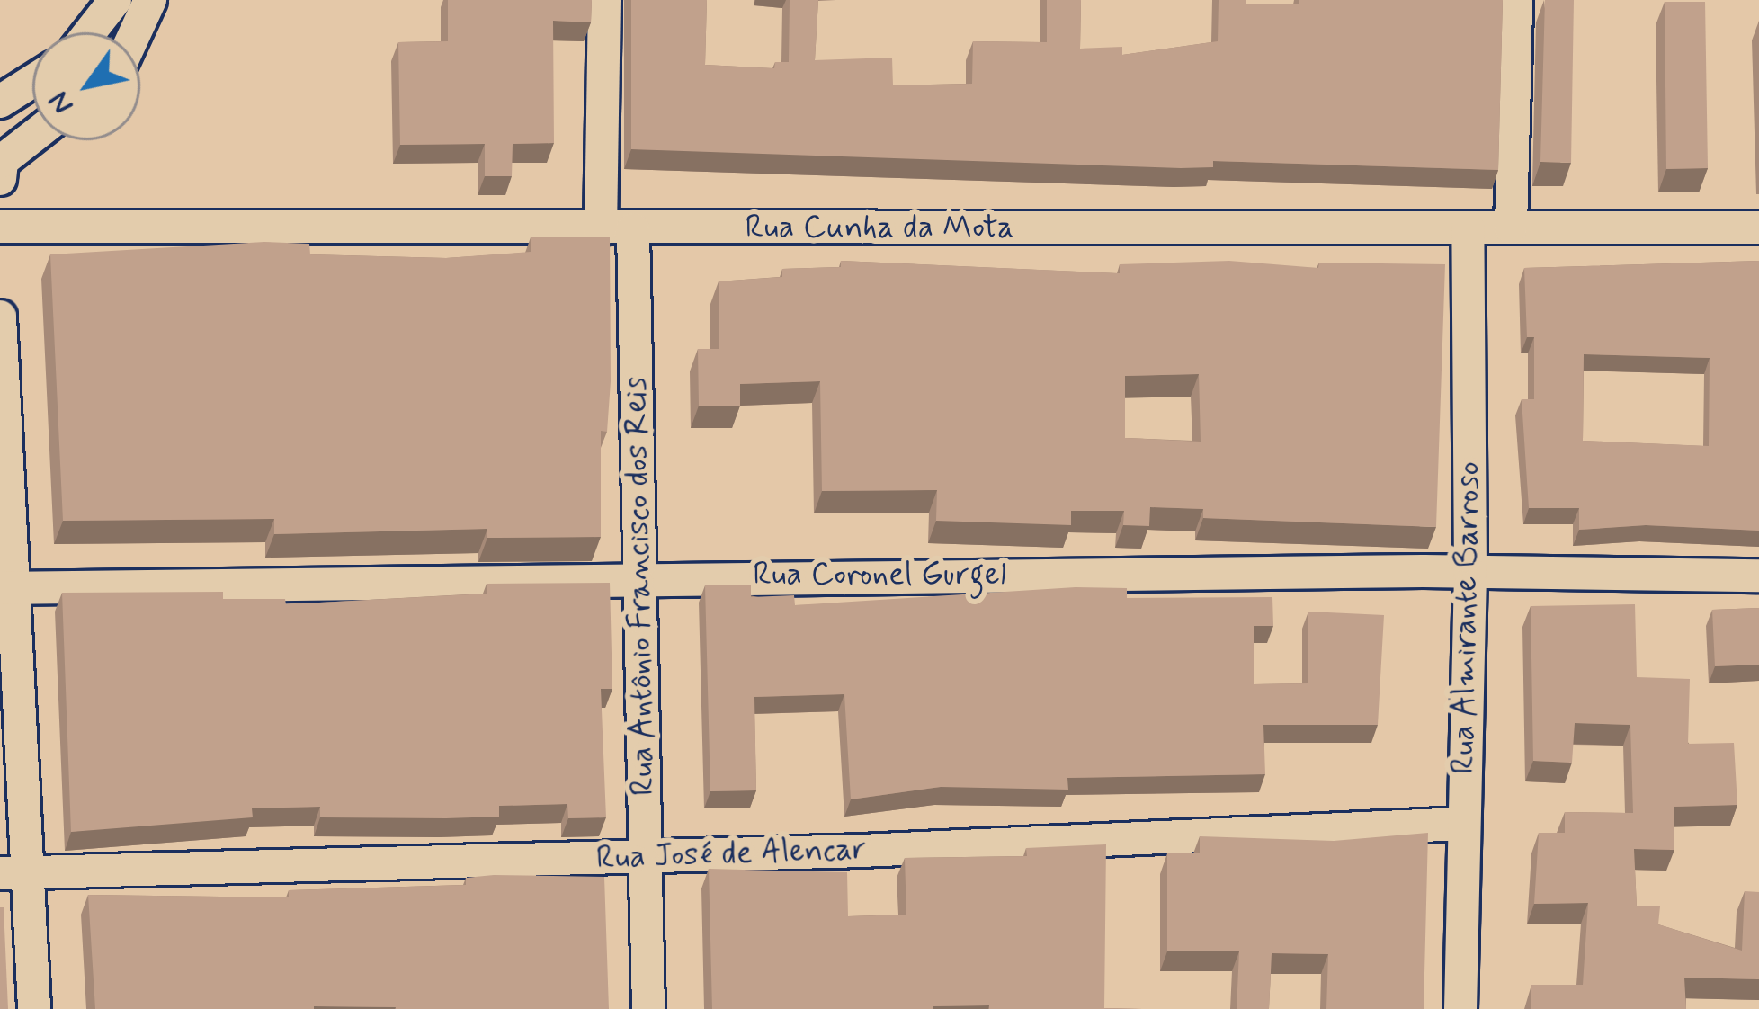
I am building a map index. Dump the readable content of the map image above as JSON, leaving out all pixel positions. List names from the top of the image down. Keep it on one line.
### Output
{"streets":{"street":["Rua Cunha da Mota","Rua Coronel Gurgel","Rua Antônio Francisco dos Reis","Rua Almirante Barroso","Rua José de Alencar"]},"crossings":[["Rua Cunha da Mota","Rua Antônio Francisco dos Reis"],["Rua Cunha da Mota","Rua Almirante Barroso"],["Rua Coronel Gurgel","Rua Antônio Francisco dos Reis"],["Rua Coronel Gurgel","Rua Almirante Barroso"],["Rua Antônio Francisco dos Reis","Rua José de Alencar"],["Rua Almirante Barroso","Rua José de Alencar"]],"north":"bottom left"}
